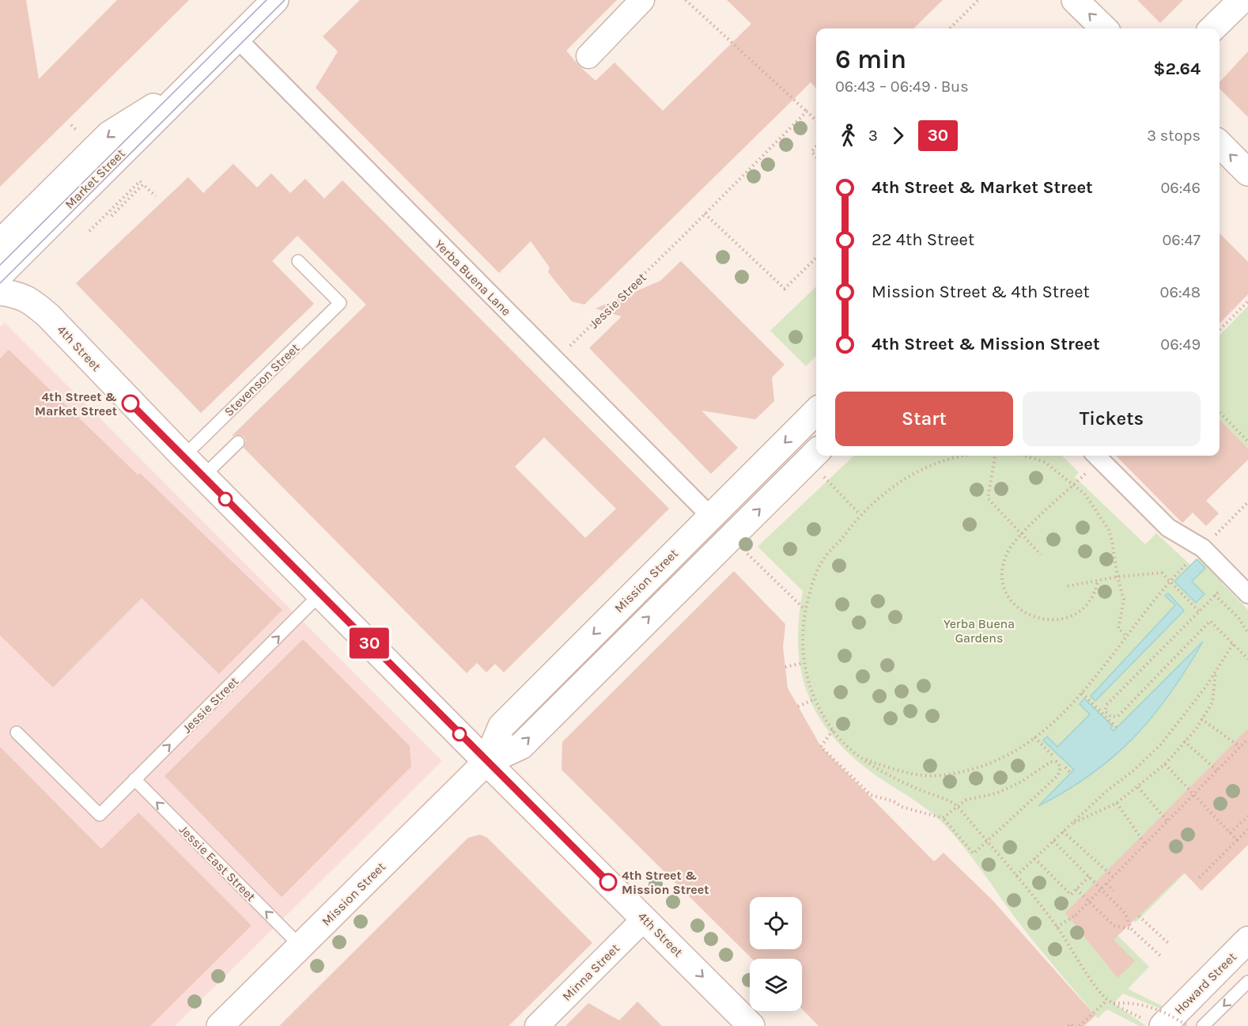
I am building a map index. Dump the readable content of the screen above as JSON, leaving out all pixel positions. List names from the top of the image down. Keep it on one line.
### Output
{"streets":{"main road":["Market Street","4th Street","Mission Street","Howard Street"],"street":["Yerba Buena Lane","Minna Street"],"lane":["Jessie Street","Stevenson Street","Jessie East Street"]},"crossings":[["Market Street","Yerba Buena Lane"],["Yerba Buena Lane","Jessie Street"],["Yerba Buena Lane","Mission Street"],["Jessie Street","4th Street"],["Jessie Street","Jessie East Street"],["4th Street","Stevenson Street"],["4th Street","Mission Street"],["4th Street","Minna Street"],["Mission Street","Jessie East Street"]],"one_way":["Jessie East Street"],"parks":["Yerba Buena Gardens"],"places":["4th Street & Market Street","4th Street & Mission Street"],"lines":["bus line 30"],"page":{"on_map":"30","heading":["6 min","06:43 – 06:49 · Bus","$2.64"],"legs":["3","30","3 stops"],"list":[{"name":"4th Street & Market Street","value":"06:46"},{"name":"22 4th Street","value":"06:47"},{"name":"Mission Street & 4th Street","value":"06:48"},{"name":"4th Street & Mission Street","value":"06:49"}],"buttons":["Start","Tickets"]}}
